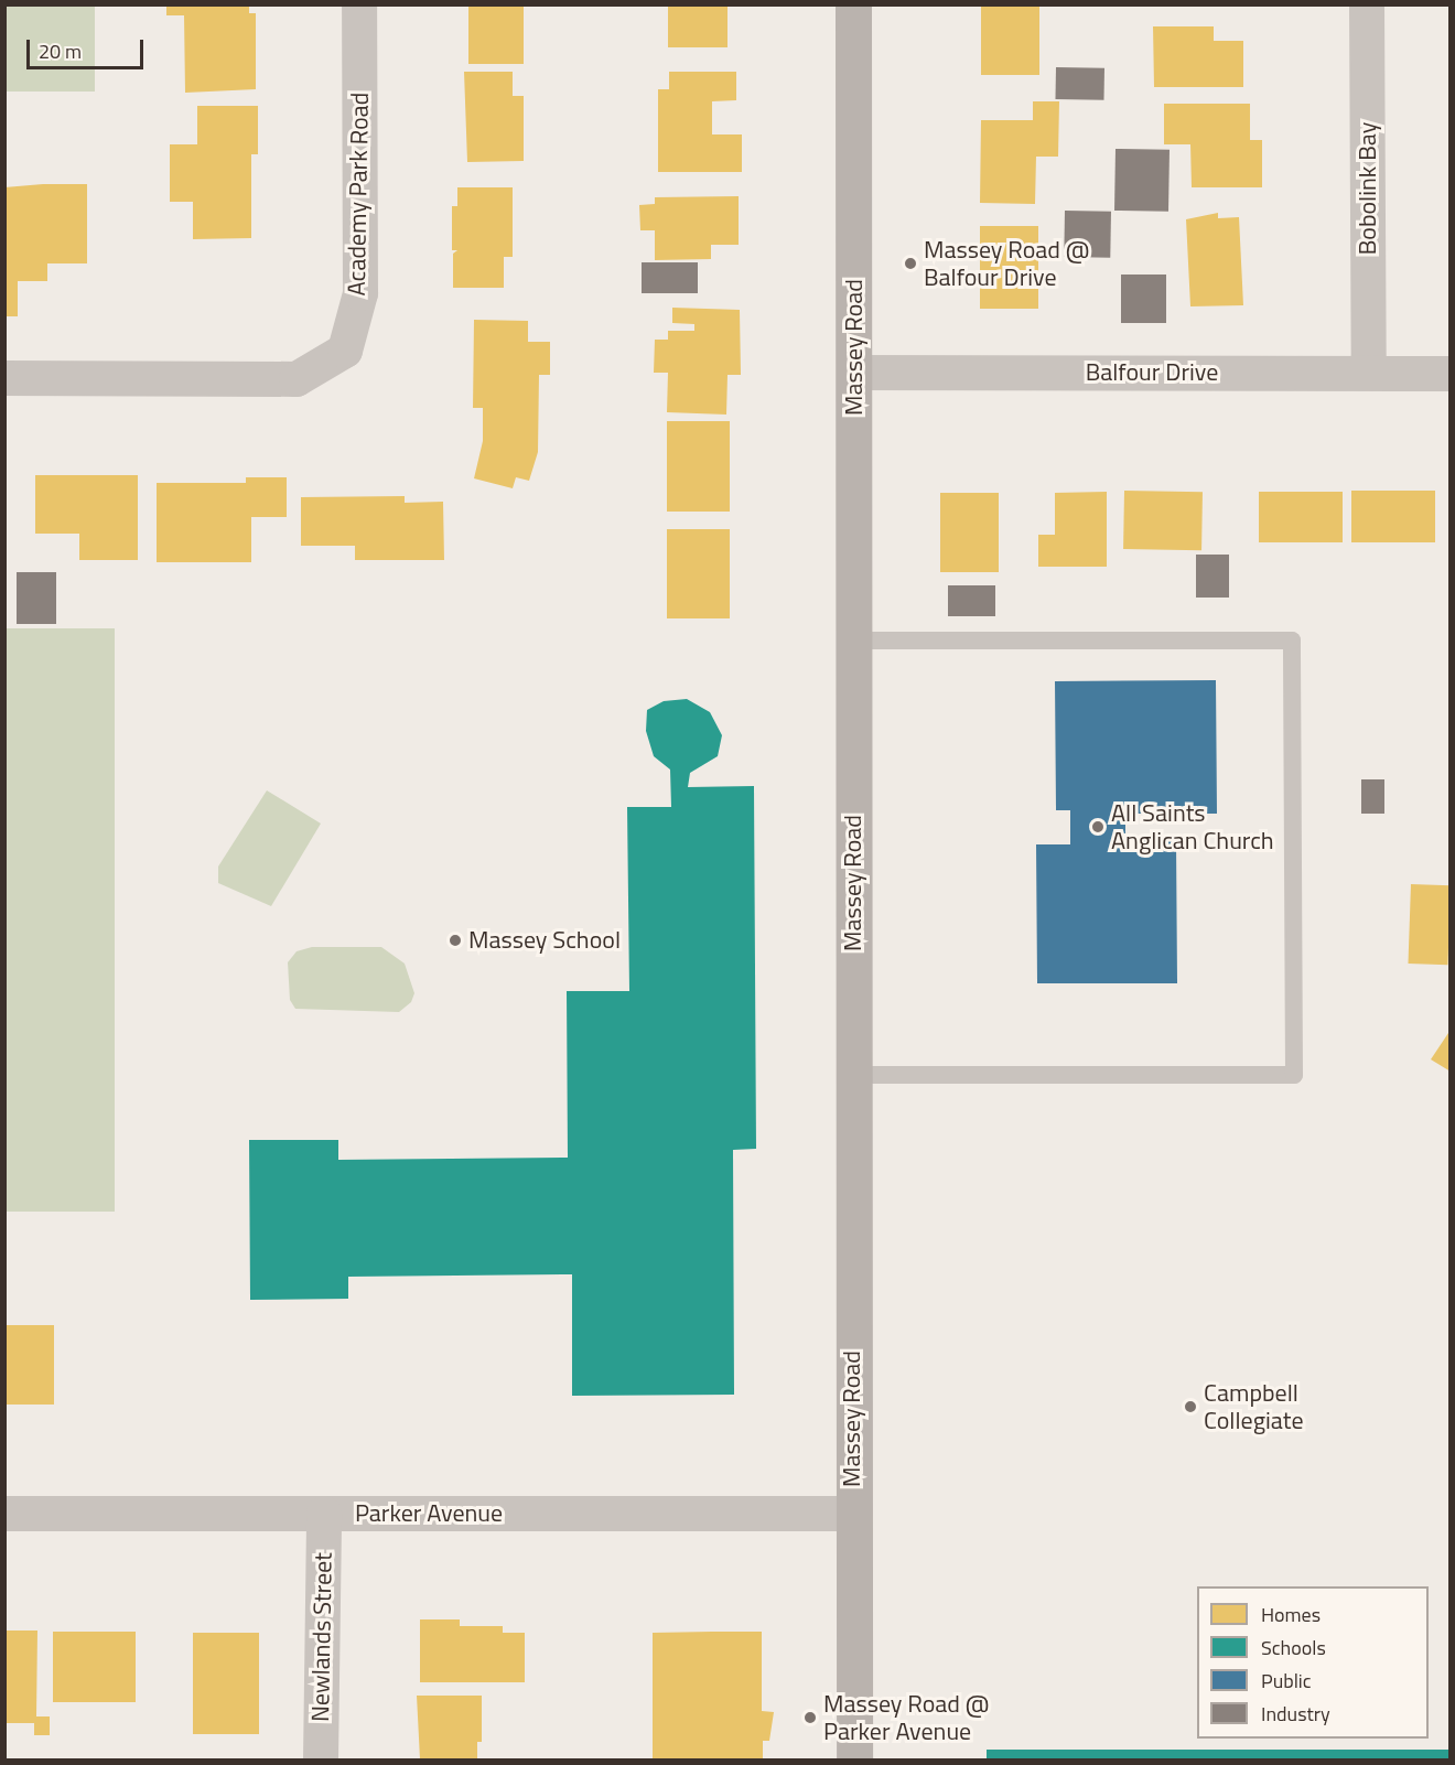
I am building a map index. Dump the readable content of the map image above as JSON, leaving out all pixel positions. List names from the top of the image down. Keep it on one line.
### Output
{"streets":{"street":["Bobolink Bay","Academy Park Road","Massey Road","Balfour Drive","Parker Avenue","Newlands Street"]},"crossings":[["Bobolink Bay","Balfour Drive"],["Massey Road","Balfour Drive"],["Massey Road","Parker Avenue"],["Parker Avenue","Newlands Street"]],"places":["Massey Road @ Balfour Drive","All Saints Anglican Church","Massey School","Campbell Collegiate","Massey Road @ Parker Avenue"],"legend":["Homes","Schools","Public","Industry"],"scale_bar":"20 m"}
